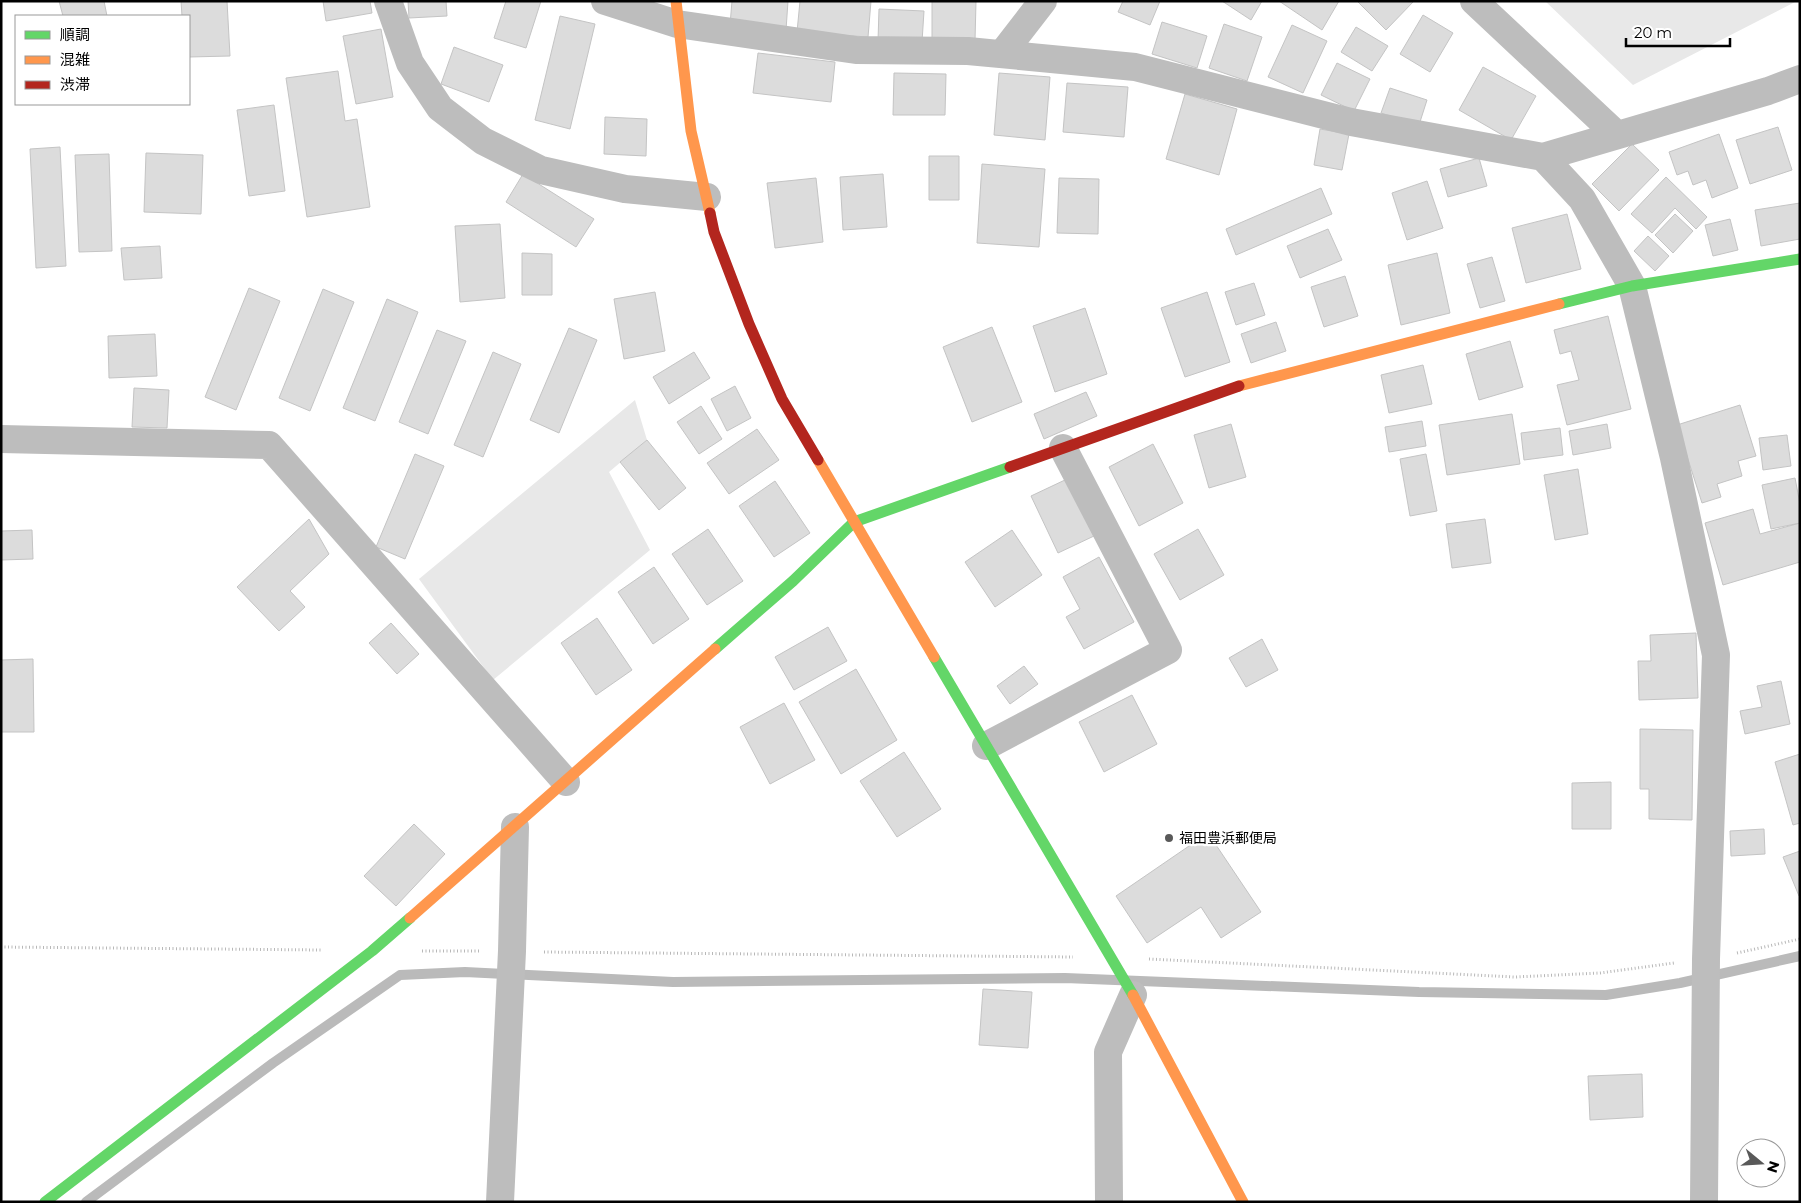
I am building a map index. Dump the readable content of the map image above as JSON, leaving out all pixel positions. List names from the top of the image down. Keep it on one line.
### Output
{"places":["福田豊浜郵便局"],"legend":["順調","混雑","渋滞"],"scale_bar":"20 m","north":"right"}
